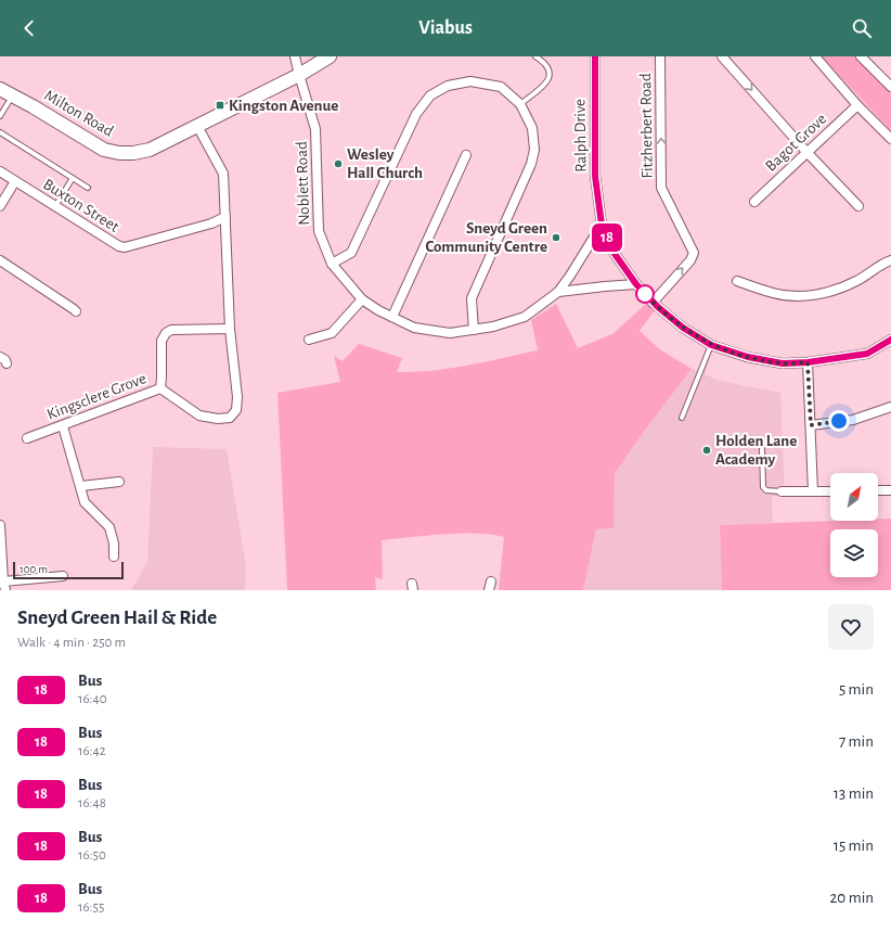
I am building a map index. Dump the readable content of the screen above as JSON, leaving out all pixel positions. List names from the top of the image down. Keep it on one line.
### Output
{"streets":{"street":["Milton Road","Fitzherbert Road","Ralph Drive","Bagot Grove","Noblett Road","Buxton Street","Kingsclere Grove"]},"crossings":[["Milton Road","Noblett Road"],["Fitzherbert Road","Ralph Drive"],["Ralph Drive","Noblett Road"]],"one_way":["Fitzherbert Road"],"places":{"transit":["Kingston Avenue"],"other":["Wesley Hall Church","Sneyd Green Community Centre","Holden Lane Academy"]},"lines":["bus line 18"],"scale_bar":"100 m","north":"top right","page":{"header":"Viabus","on_map":"18","scale":"100 m","heading":["Sneyd Green Hail & Ride","Walk · 4 min · 250 m"],"list":[{"mark":"18","name":"Bus","note":"16:40","value":"5 min"},{"mark":"18","name":"Bus","note":"16:42","value":"7 min"},{"mark":"18","name":"Bus","note":"16:48","value":"13 min"},{"mark":"18","name":"Bus","note":"16:50","value":"15 min"},{"mark":"18","name":"Bus","note":"16:55","value":"20 min"}]}}
